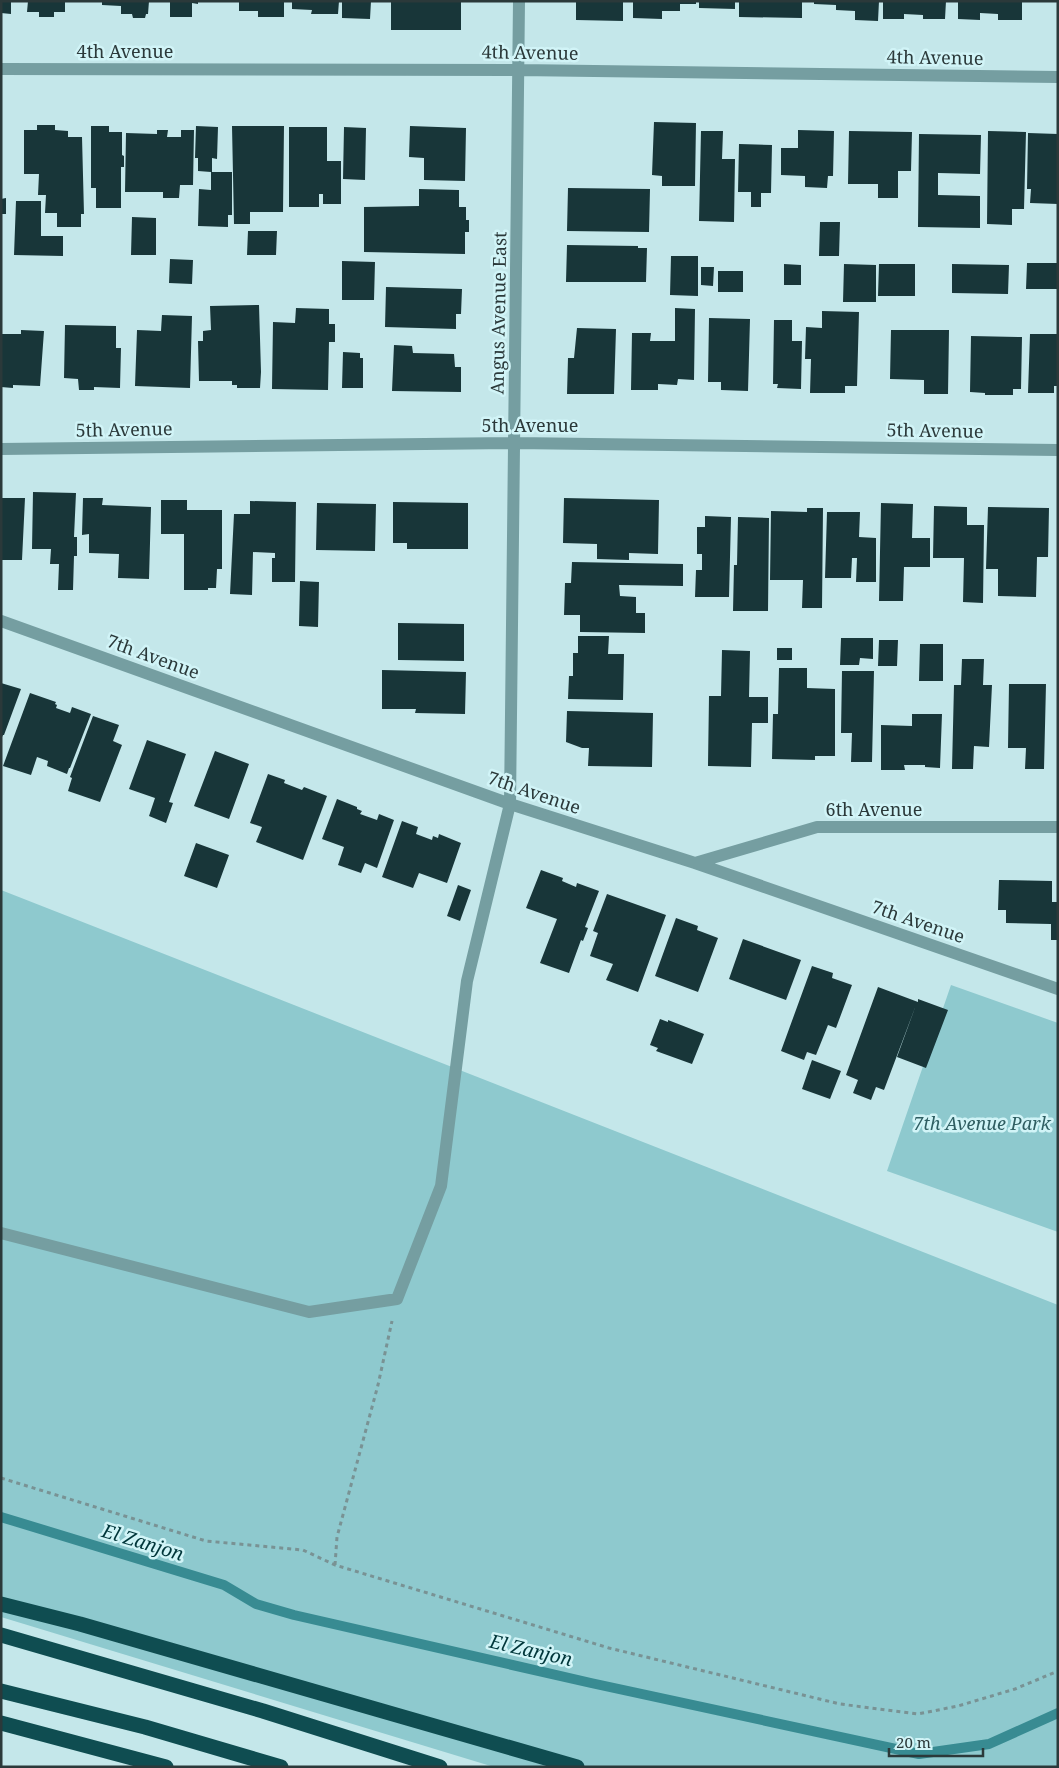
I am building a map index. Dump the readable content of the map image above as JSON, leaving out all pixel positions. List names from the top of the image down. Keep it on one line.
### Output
{"streets":{"street":["4th Avenue","Angus Avenue East","5th Avenue","7th Avenue","6th Avenue"]},"crossings":[["4th Avenue","Angus Avenue East"],["Angus Avenue East","5th Avenue"],["Angus Avenue East","7th Avenue"],["7th Avenue","6th Avenue"]],"water":["El Zanjon"],"parks":["7th Avenue Park"],"scale_bar":"20 m"}
